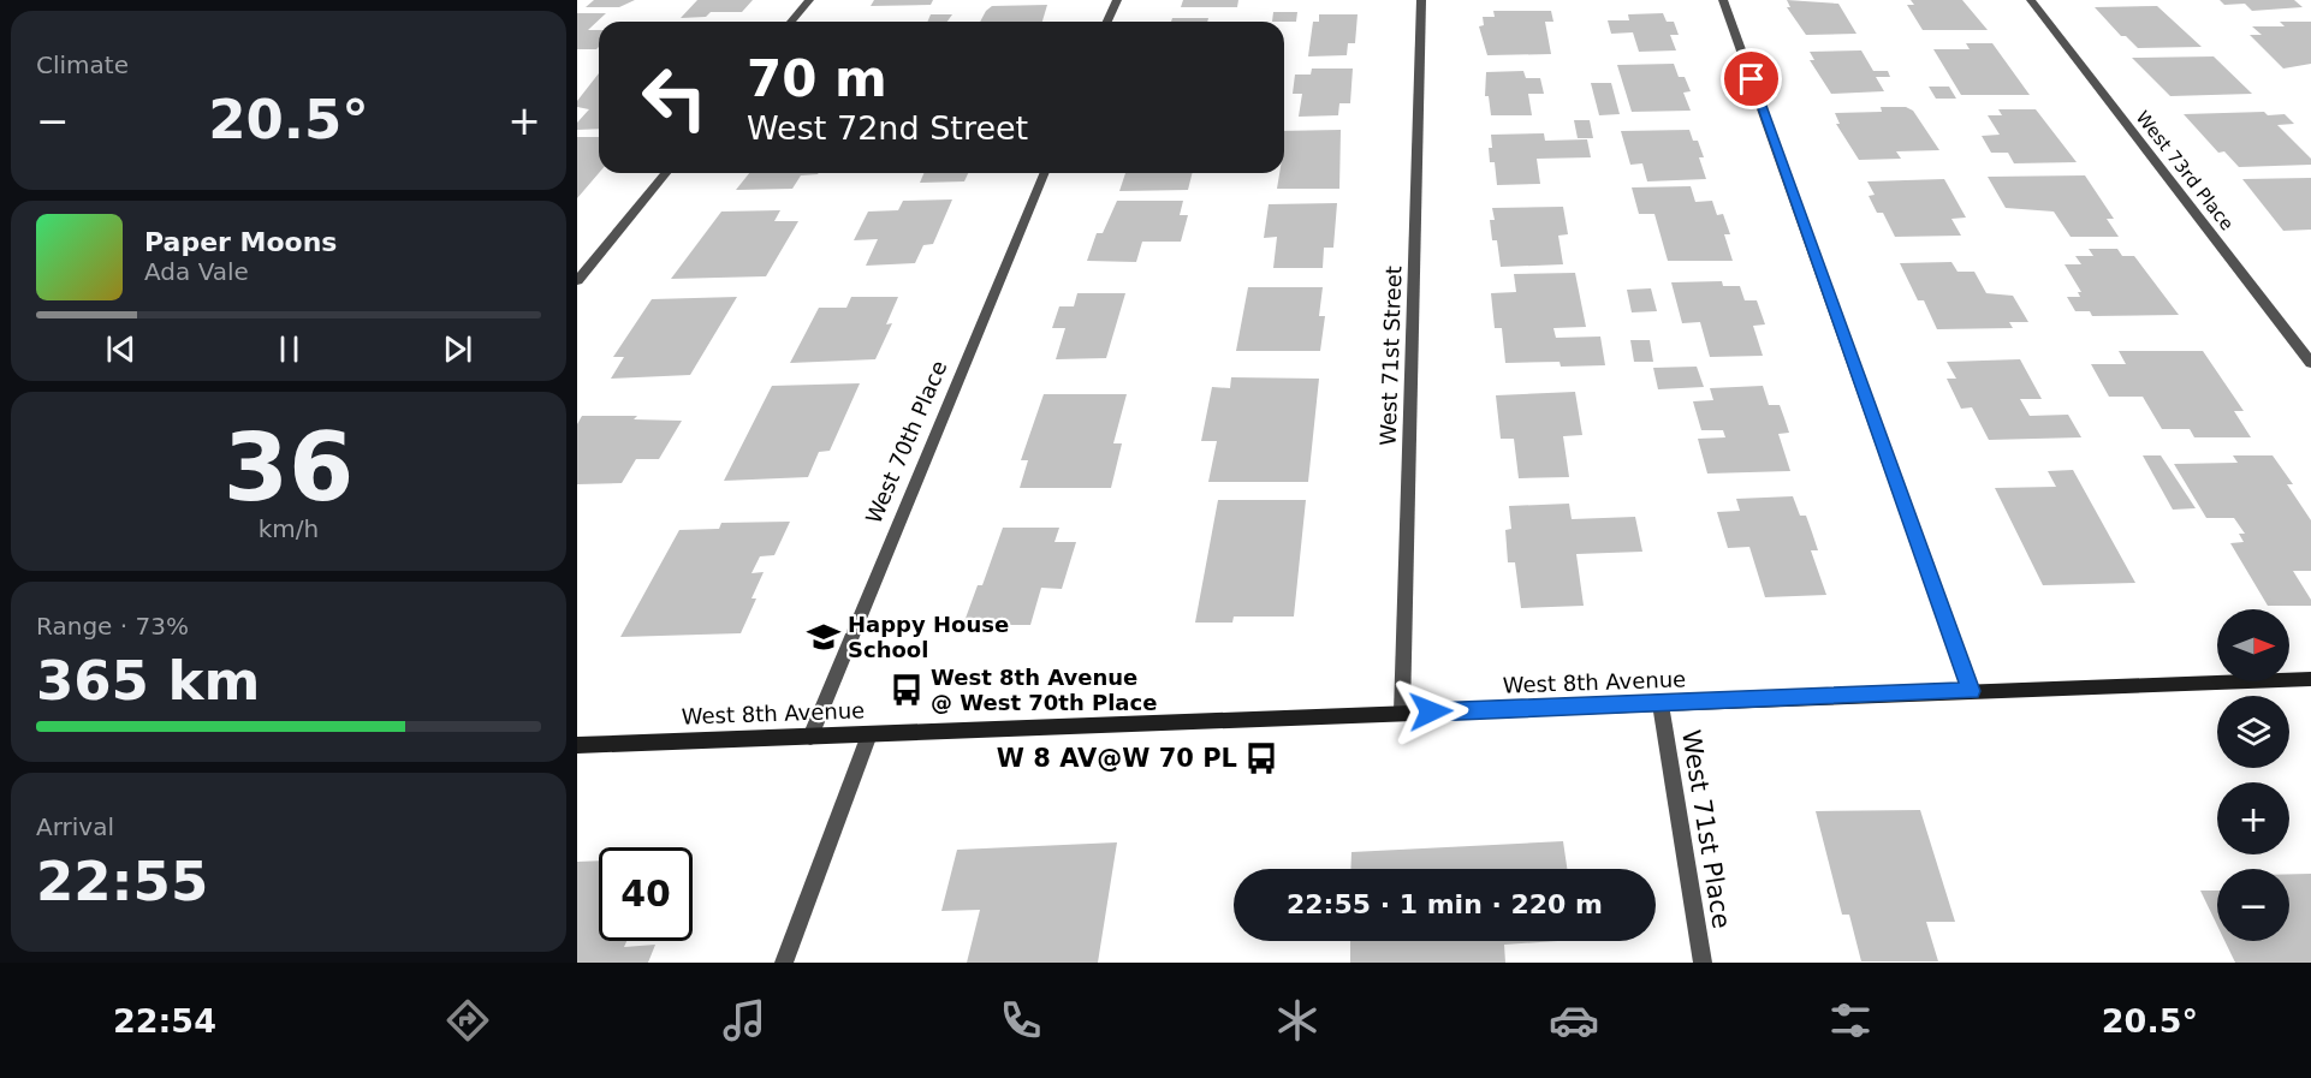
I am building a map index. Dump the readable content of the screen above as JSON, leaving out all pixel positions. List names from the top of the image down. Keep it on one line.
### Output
{"streets":{"street":["West 73rd Place","West 71st Street","West 70th Place","West 8th Avenue","West 71st Place"]},"crossings":[["West 71st Street","West 8th Avenue"],["West 70th Place","West 8th Avenue"],["West 8th Avenue","West 71st Place"]],"places":{"school or university":["Happy House School"],"bus stop":["West 8th Avenue @ West 70th Place","W 8 AV@W 70 PL"]},"north":"right","page":{"tile":["Climate",["36","km/h"],["Range · 73%","365 km"],["Arrival","22:55"]],"turn":["70 m","West 72nd Street"],"heat":["−","20.5°","+"],"song":["Paper Moons","Ada Vale"],"map_buttons":["+","−"],"limit":"40","trip":"22:55 · 1 min · 220 m","tabs":["22:54","20.5°"]}}
